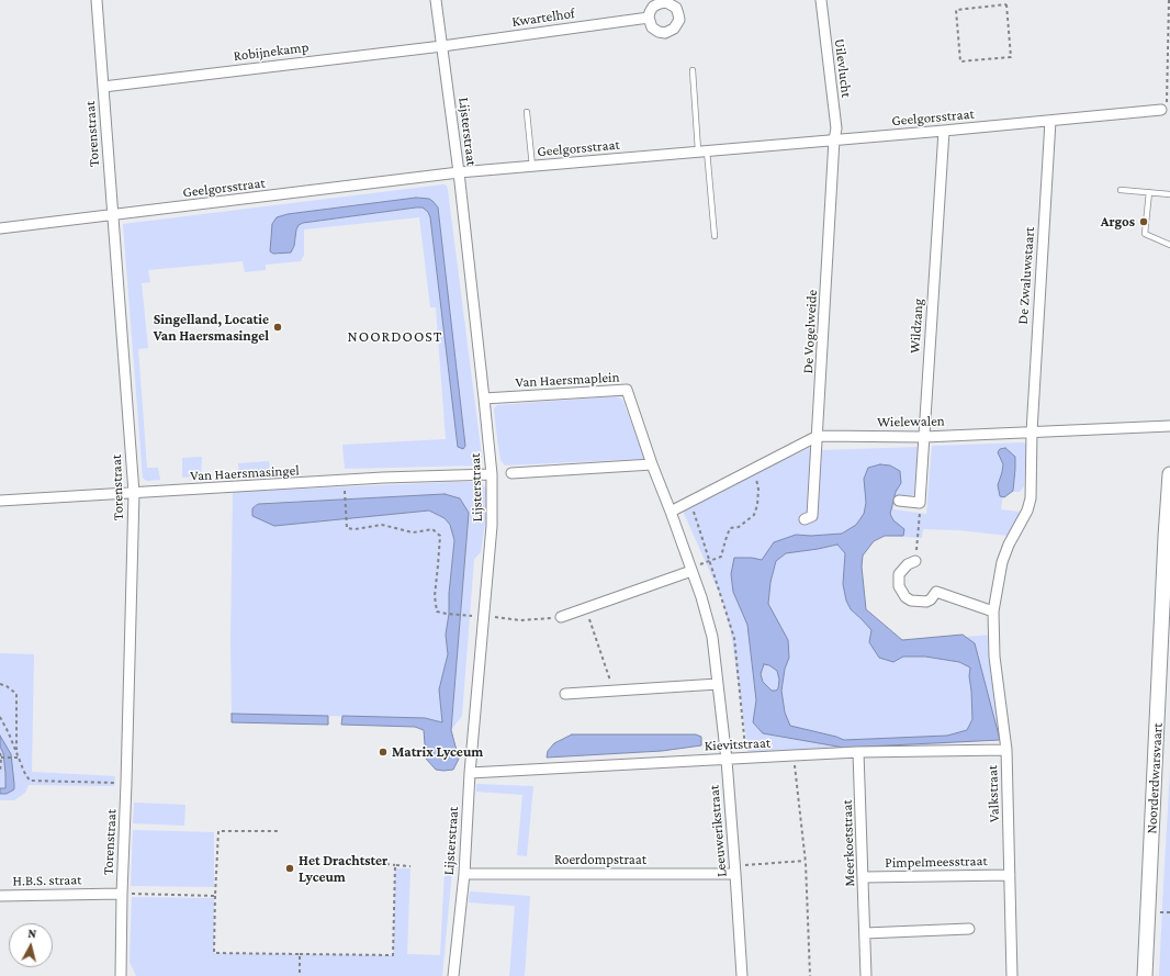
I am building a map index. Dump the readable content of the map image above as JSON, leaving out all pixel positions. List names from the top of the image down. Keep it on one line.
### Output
{"streets":{"main road":["Noorderdwarsvaart"],"street":["Kwartelhof","Robijnekamp","Uilevlucht","Geelgorsstraat","Lijsterstraat","Torenstraat","De Zwaluwstaart","Wildzang","De Vogelweide","Van Haersmaplein","Wielewalen","Van Haersmasingel","Kievitstraat","Valkstraat","Leeuwerikstraat","Meerkoetstraat","Roerdompstraat","Pimpelmeesstraat","H.B.S. straat"]},"crossings":[["Kwartelhof","Robijnekamp"],["Kwartelhof","Lijsterstraat"],["Robijnekamp","Lijsterstraat"],["Robijnekamp","Torenstraat"],["Uilevlucht","Geelgorsstraat"],["Uilevlucht","De Vogelweide"],["Geelgorsstraat","Lijsterstraat"],["Geelgorsstraat","Torenstraat"],["Geelgorsstraat","De Zwaluwstaart"],["Geelgorsstraat","Wildzang"],["Geelgorsstraat","De Vogelweide"],["Lijsterstraat","Van Haersmaplein"],["Lijsterstraat","Van Haersmasingel"],["Lijsterstraat","Kievitstraat"],["Lijsterstraat","Roerdompstraat"],["Torenstraat","Van Haersmasingel"],["Torenstraat","H.B.S. straat"],["De Zwaluwstaart","Wielewalen"],["De Zwaluwstaart","Valkstraat"],["Wildzang","Wielewalen"],["De Vogelweide","Wielewalen"],["Van Haersmaplein","Wielewalen"],["Van Haersmaplein","Leeuwerikstraat"],["Wielewalen","Valkstraat"],["Wielewalen","Leeuwerikstraat"],["Kievitstraat","Valkstraat"],["Kievitstraat","Leeuwerikstraat"],["Kievitstraat","Meerkoetstraat"],["Valkstraat","Pimpelmeesstraat"],["Leeuwerikstraat","Roerdompstraat"],["Meerkoetstraat","Pimpelmeesstraat"]],"districts":["NOORDOOST"],"places":["Argos","Singelland, Locatie Van Haersmasingel","Matrix Lyceum","Het Drachtster Lyceum"],"north":"top"}
